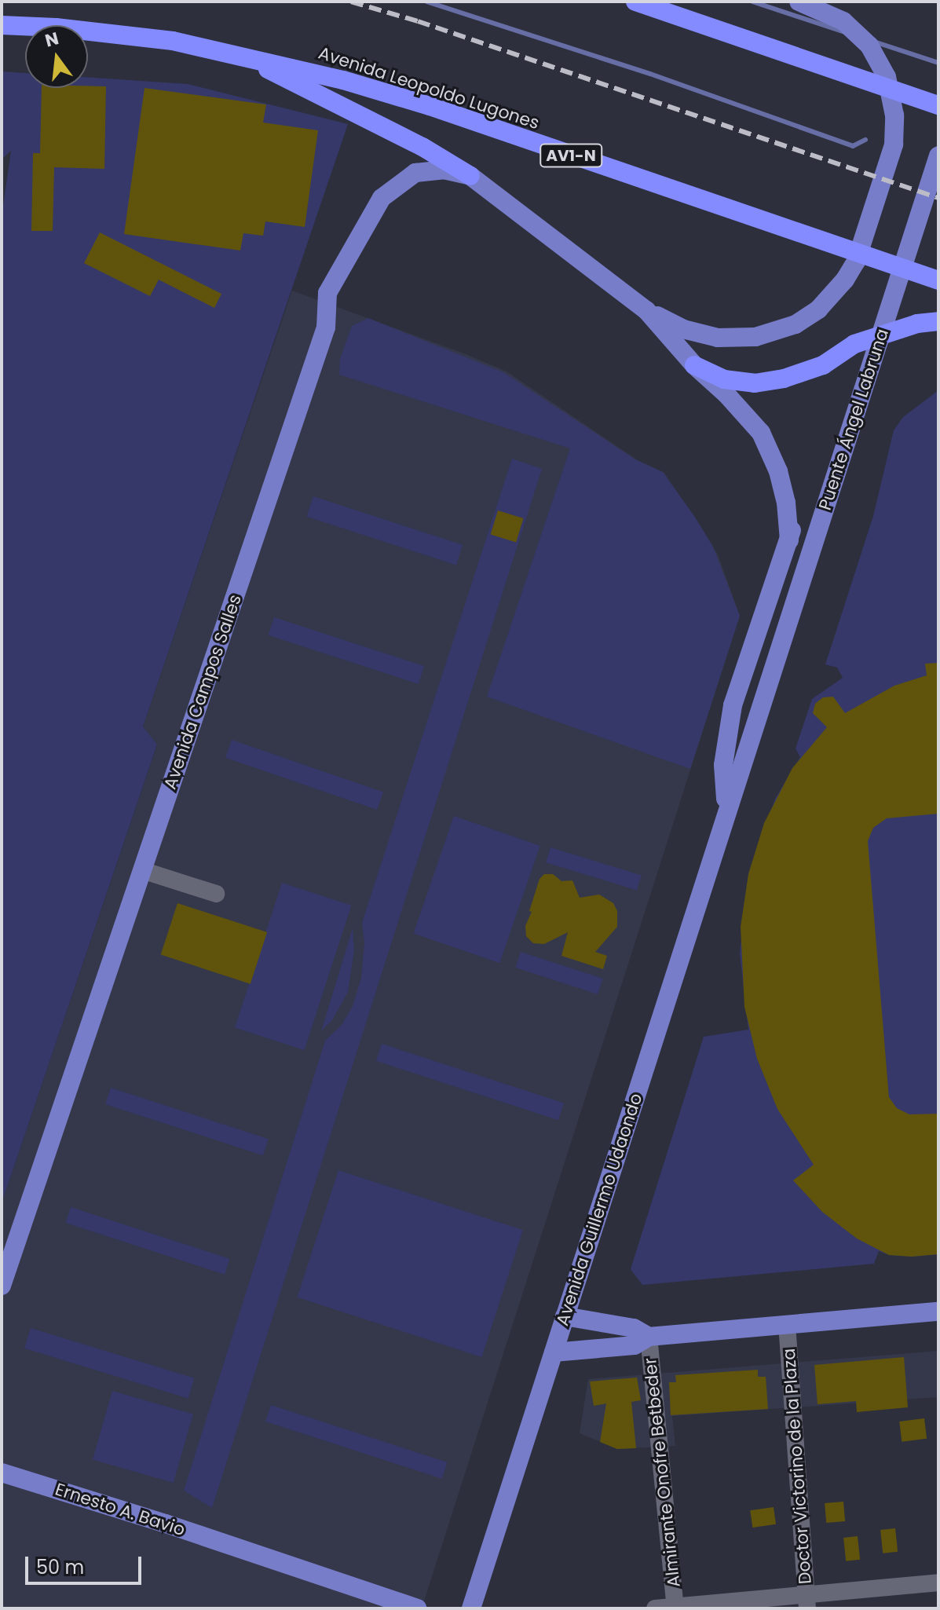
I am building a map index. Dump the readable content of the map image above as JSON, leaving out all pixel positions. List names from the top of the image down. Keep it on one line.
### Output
{"streets":{"highway":["Avenida Leopoldo Lugones","AV1-N"],"main road":["Puente Ángel Labruna","Avenida Campos Salles","Avenida Guillermo Udaondo","Ernesto A. Bavio"],"street":["Doctor Victorino de la Plaza","Almirante Onofre Betbeder"]},"crossings":[["Puente Ángel Labruna","Avenida Guillermo Udaondo"]],"scale_bar":"50 m","north":"top"}
